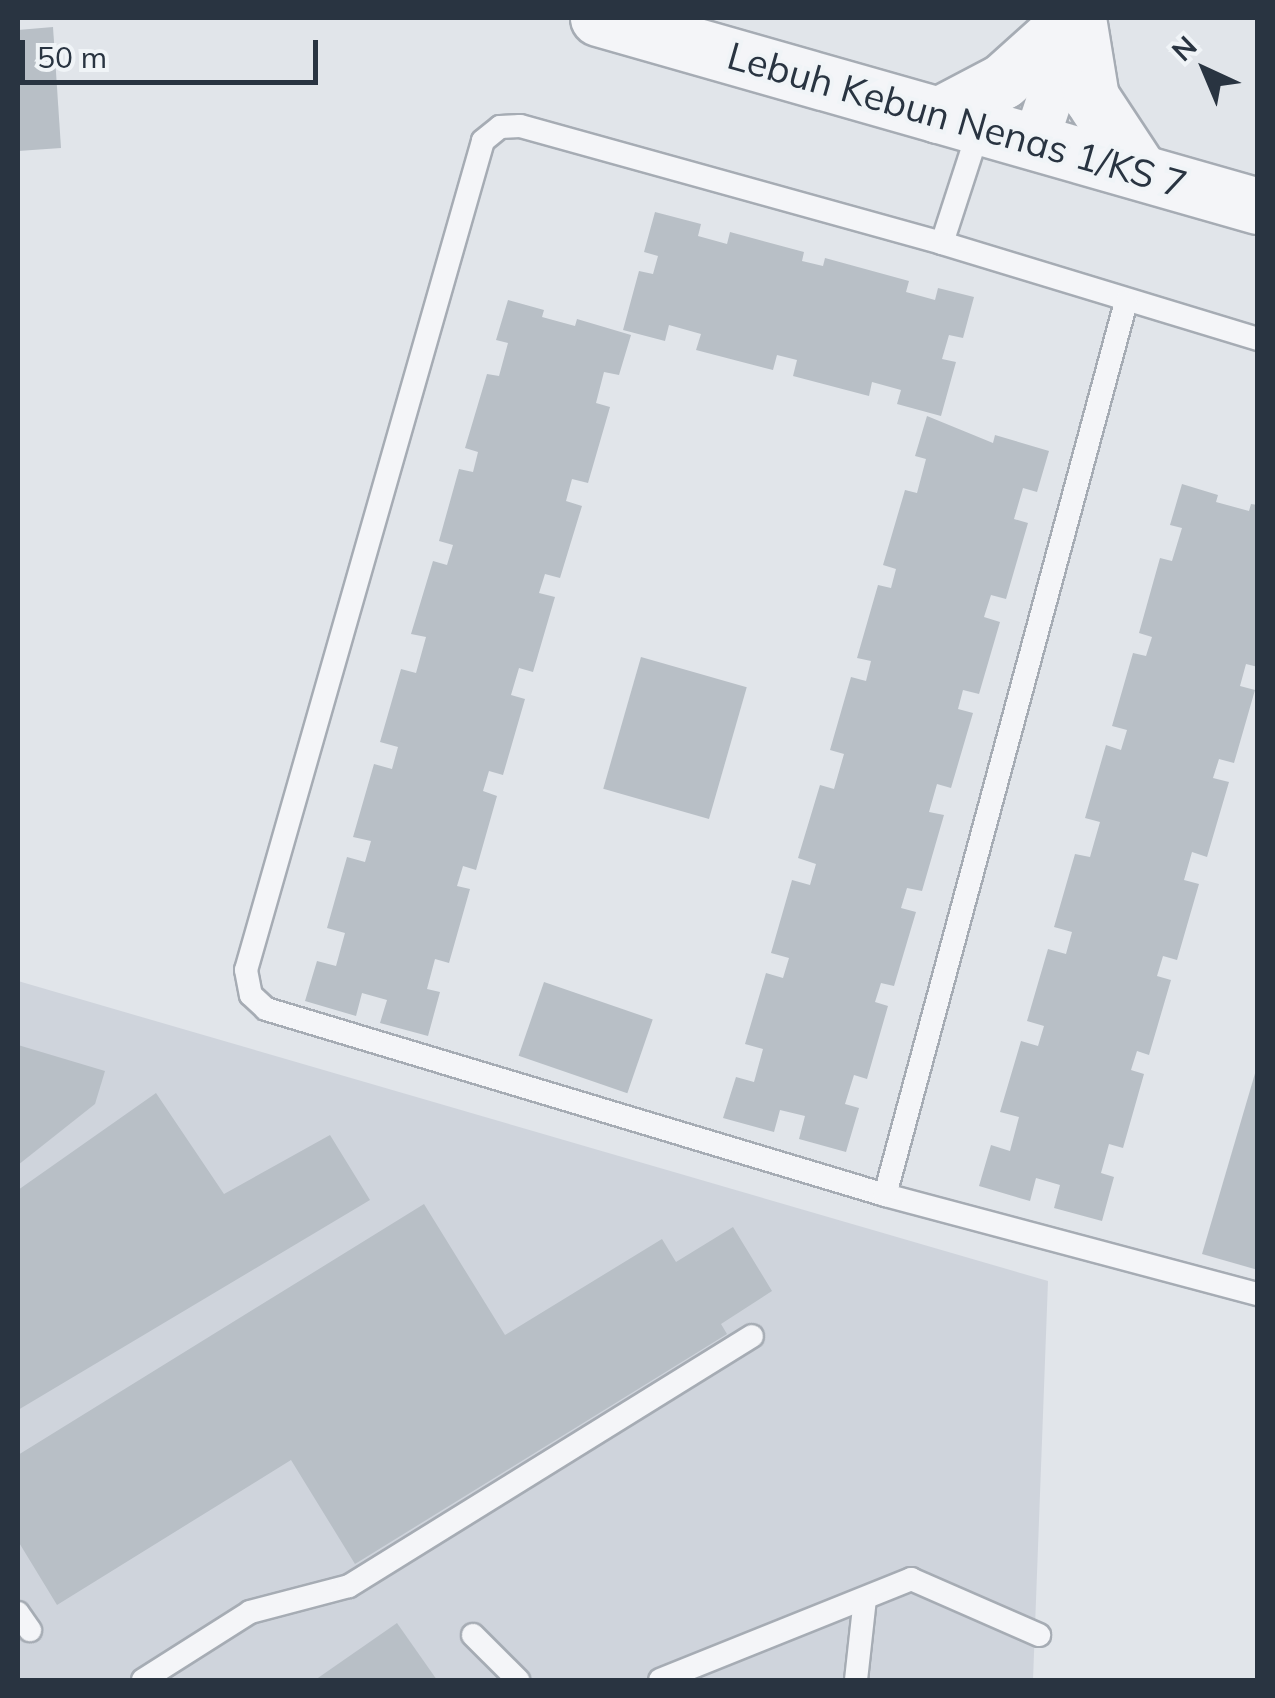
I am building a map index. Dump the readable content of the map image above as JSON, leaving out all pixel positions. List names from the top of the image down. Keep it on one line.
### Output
{"streets":{"street":["Lebuh Kebun Nenas 1/KS 7"]},"scale_bar":"50 m","north":"top left"}
